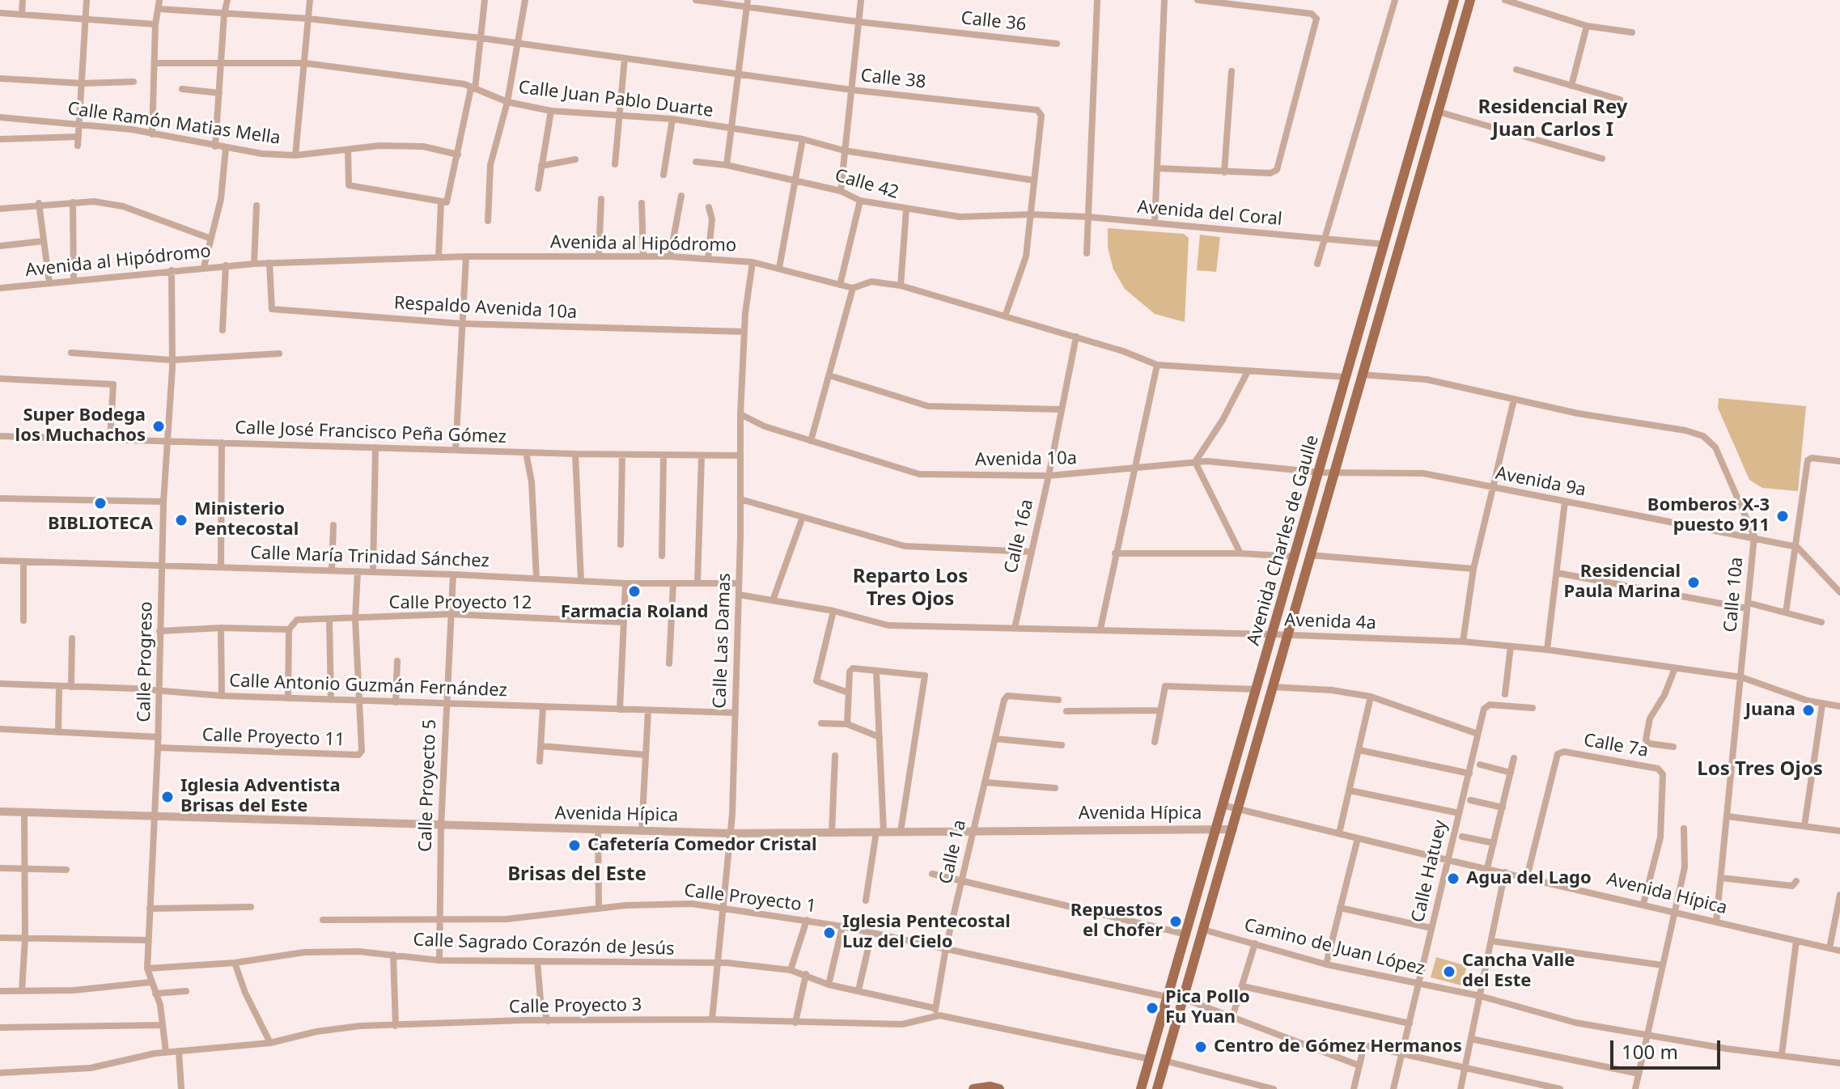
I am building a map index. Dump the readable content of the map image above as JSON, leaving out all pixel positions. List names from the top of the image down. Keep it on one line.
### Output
{"streets":{"main road":["Avenida Charles de Gaulle"],"street":["Calle 36","Calle 38","Calle Juan Pablo Duarte","Calle Ramón Matias Mella","Calle 42","Avenida del Coral","Avenida al Hipódromo","Respaldo Avenida 10a","Calle José Francisco Peña Gómez","Avenida 10a","Avenida 9a","Calle 16a","Calle María Trinidad Sánchez","Calle 10a","Calle Proyecto 12","Avenida 4a","Calle Las Damas","Calle Progreso","Calle Antonio Guzmán Fernández","Calle Proyecto 11","Calle 7a","Calle Proyecto 5","Avenida Hípica","Calle 1a","Calle Hatuey","Calle Proyecto 1","Calle Sagrado Corazón de Jesús","Camino de Juan López","Calle Proyecto 3"]},"crossings":[["Calle 38","Calle Juan Pablo Duarte"],["Calle 42","Avenida del Coral"],["Avenida del Coral","Avenida Charles de Gaulle"],["Avenida al Hipódromo","Respaldo Avenida 10a"],["Avenida al Hipódromo","Calle 16a"],["Avenida al Hipódromo","Avenida Charles de Gaulle"],["Avenida al Hipódromo","Calle Las Damas"],["Avenida al Hipódromo","Calle Progreso"],["Respaldo Avenida 10a","Calle Las Damas"],["Calle José Francisco Peña Gómez","Calle Las Damas"],["Calle José Francisco Peña Gómez","Calle Progreso"],["Avenida 10a","Avenida 9a"],["Avenida 10a","Calle 16a"],["Avenida 10a","Avenida Charles de Gaulle"],["Avenida 10a","Calle Las Damas"],["Avenida 9a","Avenida Charles de Gaulle"],["Avenida 9a","Calle 10a"],["Calle 16a","Avenida 4a"],["Avenida Charles de Gaulle","Calle 10a"],["Avenida Charles de Gaulle","Avenida 4a"],["Avenida Charles de Gaulle","Avenida Hípica"],["Avenida Charles de Gaulle","Calle Proyecto 1"],["Avenida Charles de Gaulle","Camino de Juan López"],["Avenida Charles de Gaulle","Calle Proyecto 3"],["Calle María Trinidad Sánchez","Calle Las Damas"],["Calle María Trinidad Sánchez","Calle Progreso"],["Calle María Trinidad Sánchez","Calle Proyecto 11"],["Calle María Trinidad Sánchez","Calle Proyecto 5"],["Calle 10a","Avenida 4a"],["Calle 10a","Avenida Hípica"],["Calle Proyecto 12","Calle Proyecto 11"],["Calle Proyecto 12","Calle Proyecto 5"],["Avenida 4a","Calle Las Damas"],["Calle Las Damas","Calle Antonio Guzmán Fernández"],["Calle Las Damas","Avenida Hípica"],["Calle Las Damas","Calle Proyecto 1"],["Calle Las Damas","Calle Sagrado Corazón de Jesús"],["Calle Las Damas","Calle Proyecto 3"],["Calle Progreso","Calle Antonio Guzmán Fernández"],["Calle Progreso","Calle Proyecto 11"],["Calle Progreso","Avenida Hípica"],["Calle Progreso","Calle Sagrado Corazón de Jesús"],["Calle Progreso","Calle Proyecto 3"],["Calle Antonio Guzmán Fernández","Calle Proyecto 11"],["Calle Antonio Guzmán Fernández","Calle Proyecto 5"],["Calle 7a","Avenida Hípica"],["Calle Proyecto 5","Avenida Hípica"],["Calle Proyecto 5","Calle Proyecto 1"],["Calle Proyecto 5","Calle Sagrado Corazón de Jesús"],["Avenida Hípica","Calle 1a"],["Avenida Hípica","Calle Hatuey"],["Calle 1a","Calle Proyecto 1"],["Calle 1a","Calle Sagrado Corazón de Jesús"],["Calle Hatuey","Camino de Juan López"]],"districts":["Residencial Rey Juan Carlos I","Reparto Los Tres Ojos","Los Tres Ojos","Brisas del Este"],"places":["Super Bodega los Muchachos","BIBLIOTECA","Bomberos X-3 puesto 911","Ministerio Pentecostal","Residencial Paula Marina","Farmacia Roland","Juana","Iglesia Adventista Brisas del Este","Cafetería Comedor Cristal","Agua del Lago","Repuestos el Chofer","Iglesia Pentecostal Luz del Cielo","Cancha Valle del Este","Pica Pollo Fu Yuan","Centro de Gómez Hermanos"],"scale_bar":"100 m"}
